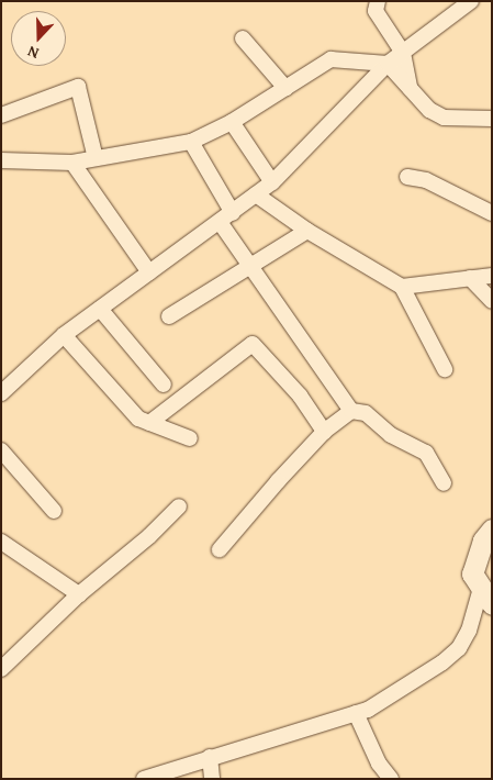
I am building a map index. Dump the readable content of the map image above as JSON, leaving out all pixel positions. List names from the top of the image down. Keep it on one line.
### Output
{"north":"bottom"}
